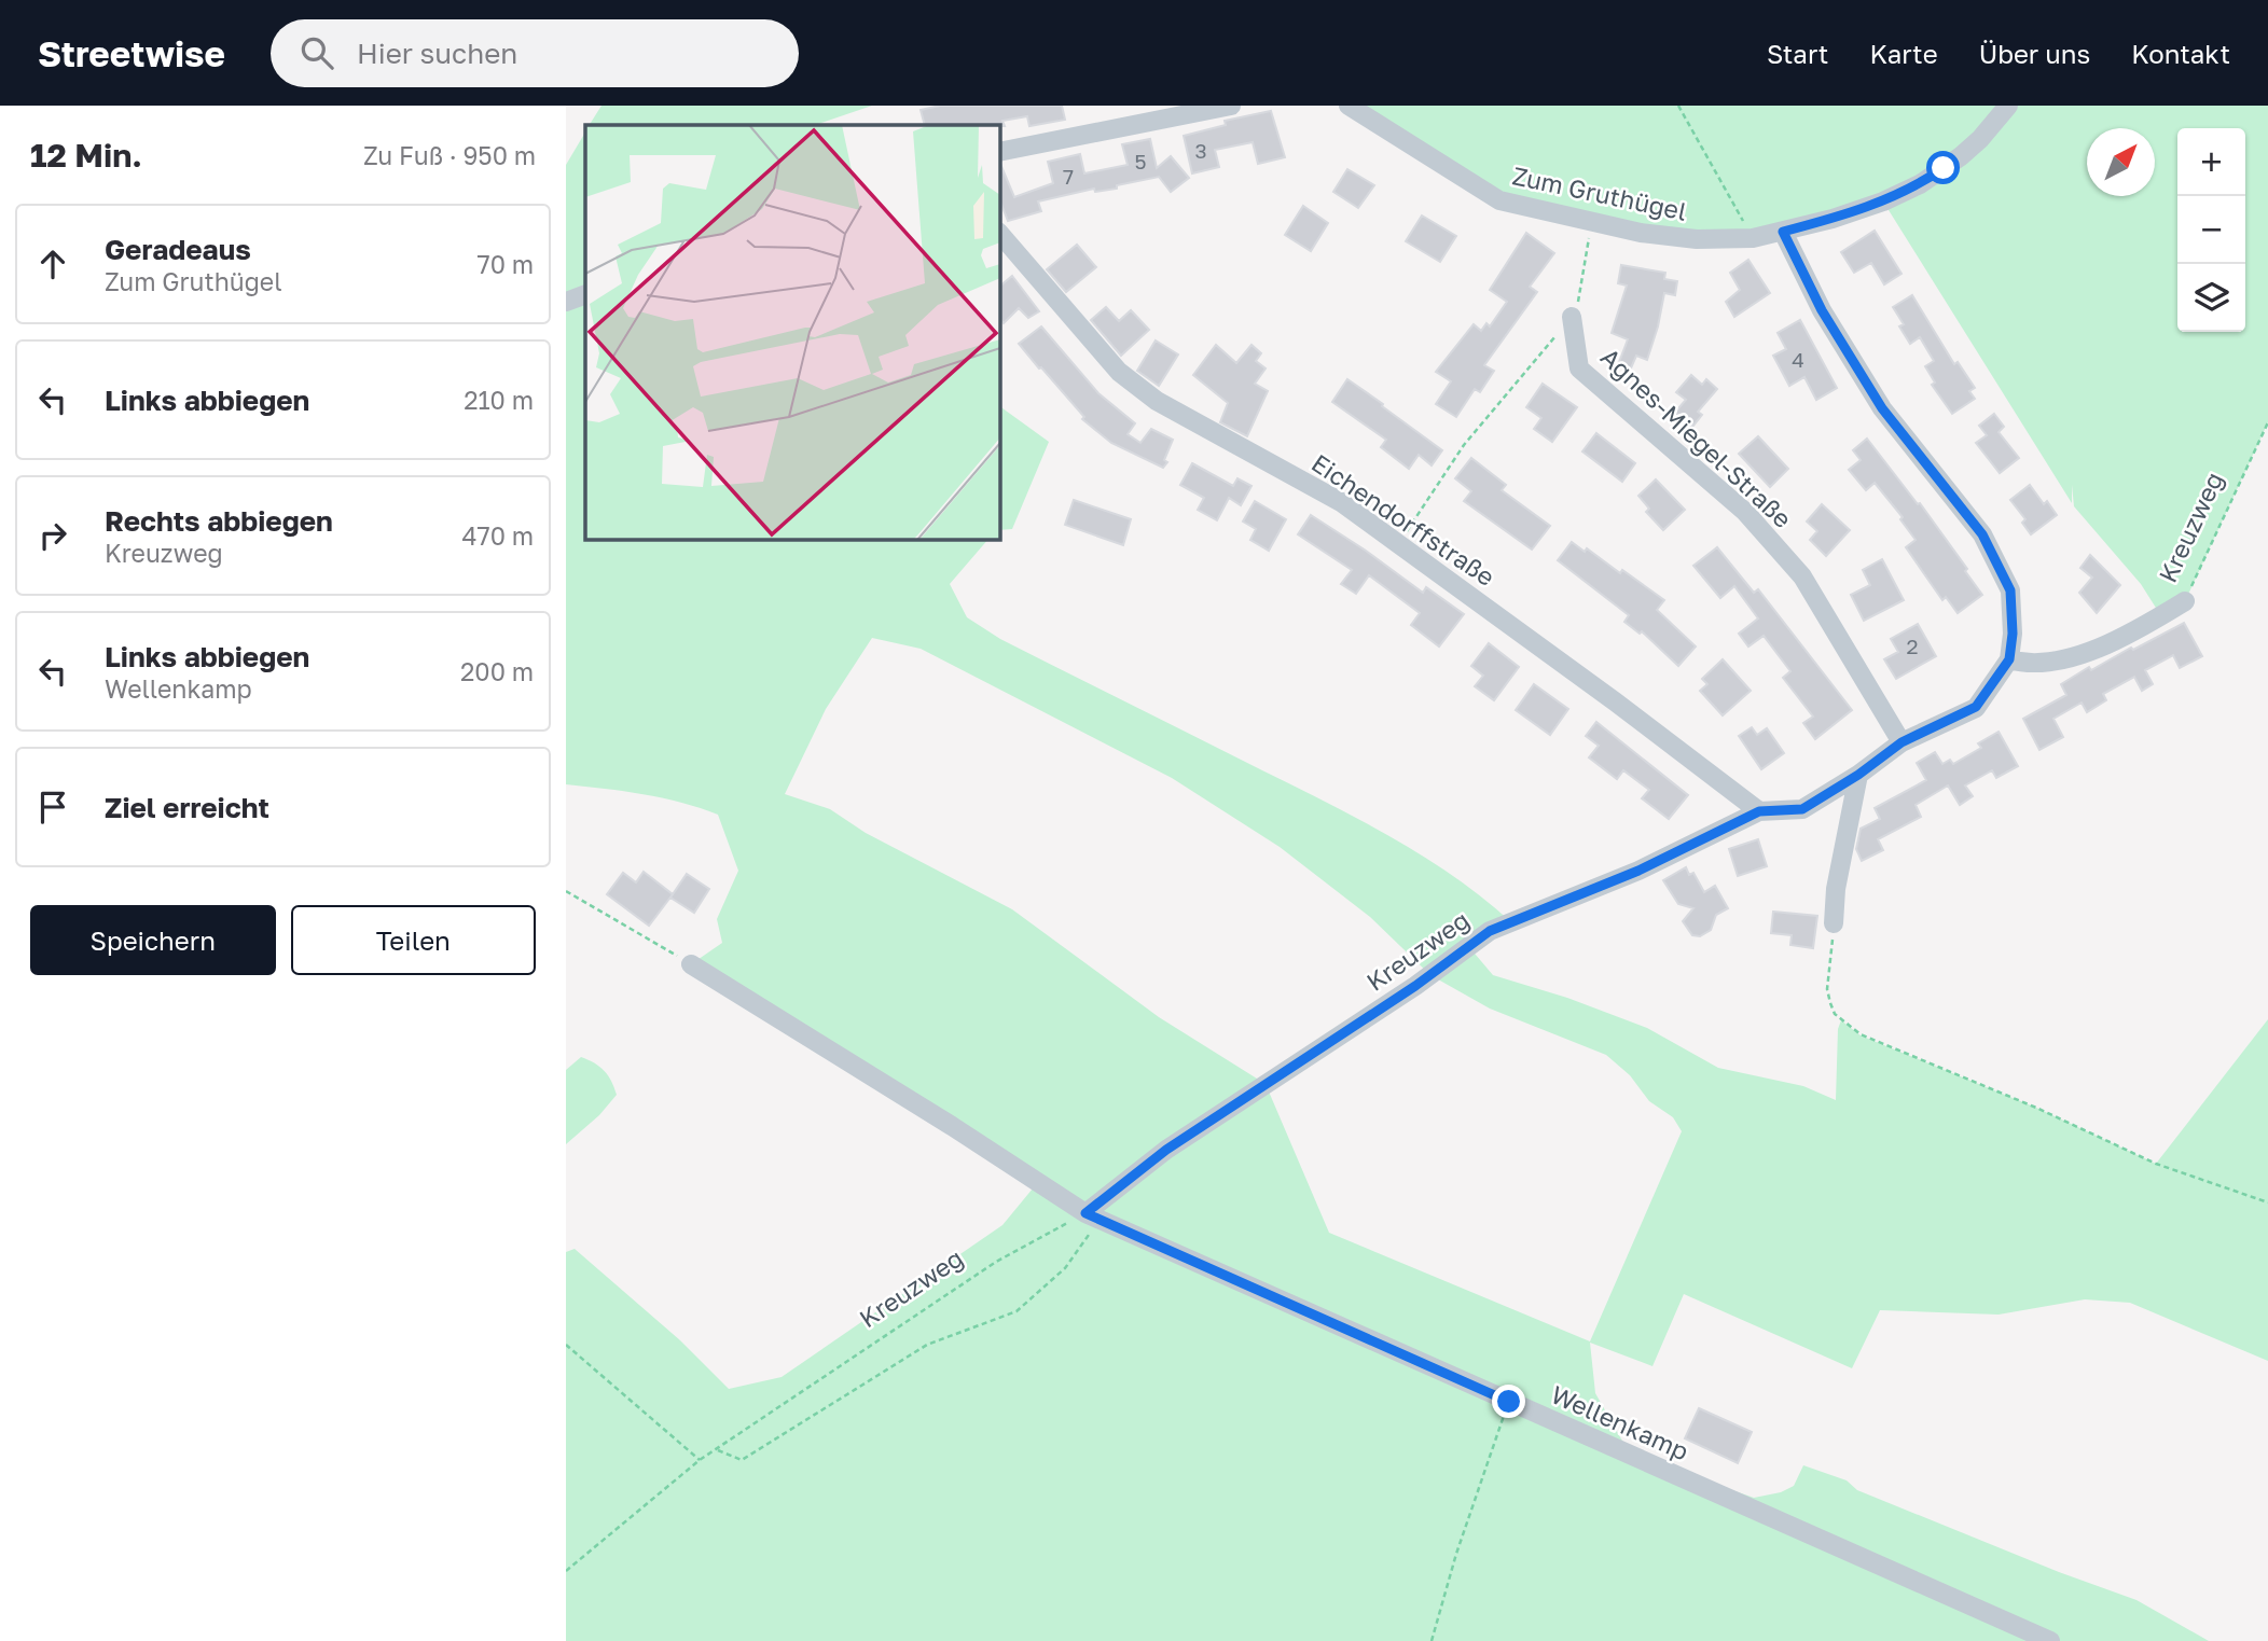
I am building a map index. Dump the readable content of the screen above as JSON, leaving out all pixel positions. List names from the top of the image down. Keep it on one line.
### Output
{"streets":{"street":["Zum Gruthügel","Agnes-Miegel-Straße","Eichendorffstraße","Kreuzweg","Wellenkamp"]},"crossings":[["Agnes-Miegel-Straße","Kreuzweg"],["Eichendorffstraße","Kreuzweg"],["Kreuzweg","Wellenkamp"]],"house_numbers":["3","5","7","4","2"],"north":"top right","page":{"header":"Streetwise","search":"Hier suchen","nav":["Start","Karte","Über uns","Kontakt"],"heading":["12 Min.","Zu Fuß · 950 m"],"map_buttons":["+","−"],"list":[["Geradeaus","Zum Gruthügel","70 m"],["Links abbiegen","210 m"],["Rechts abbiegen","Kreuzweg","470 m"],["Links abbiegen","Wellenkamp","200 m"],"Ziel erreicht"],"buttons":["Speichern","Teilen"]}}
